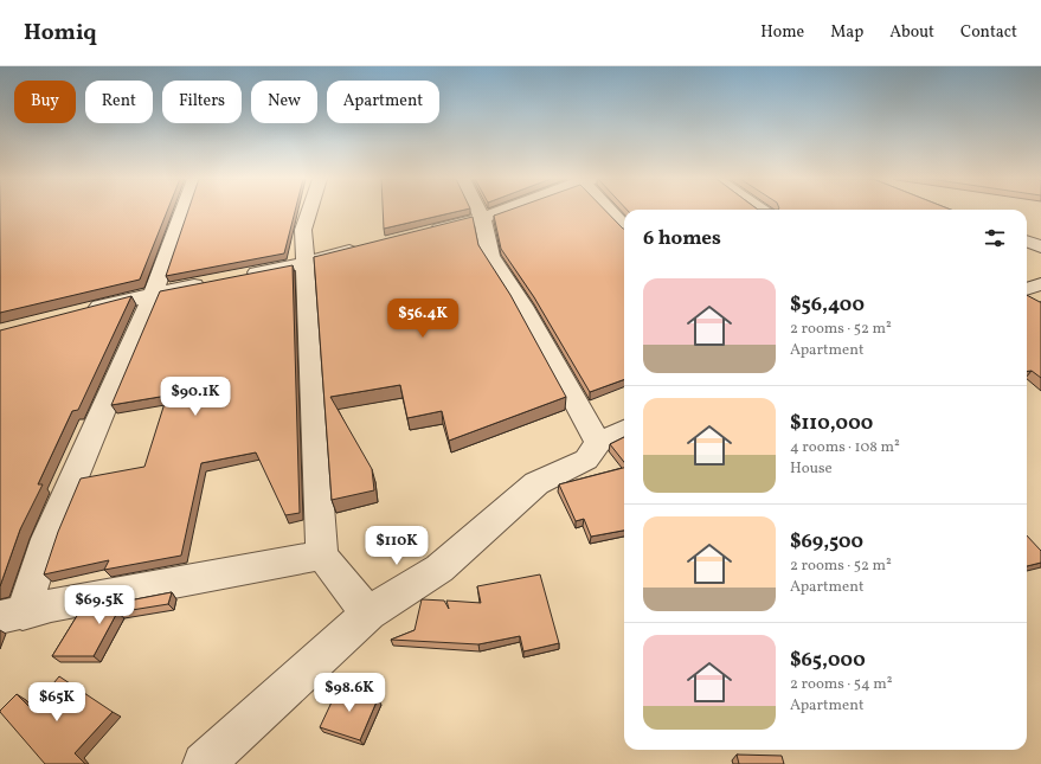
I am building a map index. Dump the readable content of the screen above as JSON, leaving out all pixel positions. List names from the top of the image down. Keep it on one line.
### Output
{"page":{"header":"Homiq","nav":["Home","Map","About","Contact"],"chip":["Buy","Rent","Filters","New","Apartment"],"heading":"6 homes","list":[{"name":"$56,400","note":"2 rooms · 52 m² · Apartment"},{"name":"$110,000","note":"4 rooms · 108 m² · House"},{"name":"$69,500","note":"2 rooms · 52 m² · Apartment"},{"name":"$65,000","note":"2 rooms · 54 m² · Apartment"}],"price":["$56.4K","$90.1K","$110K","$69.5K","$98.6K","$65K"]}}
